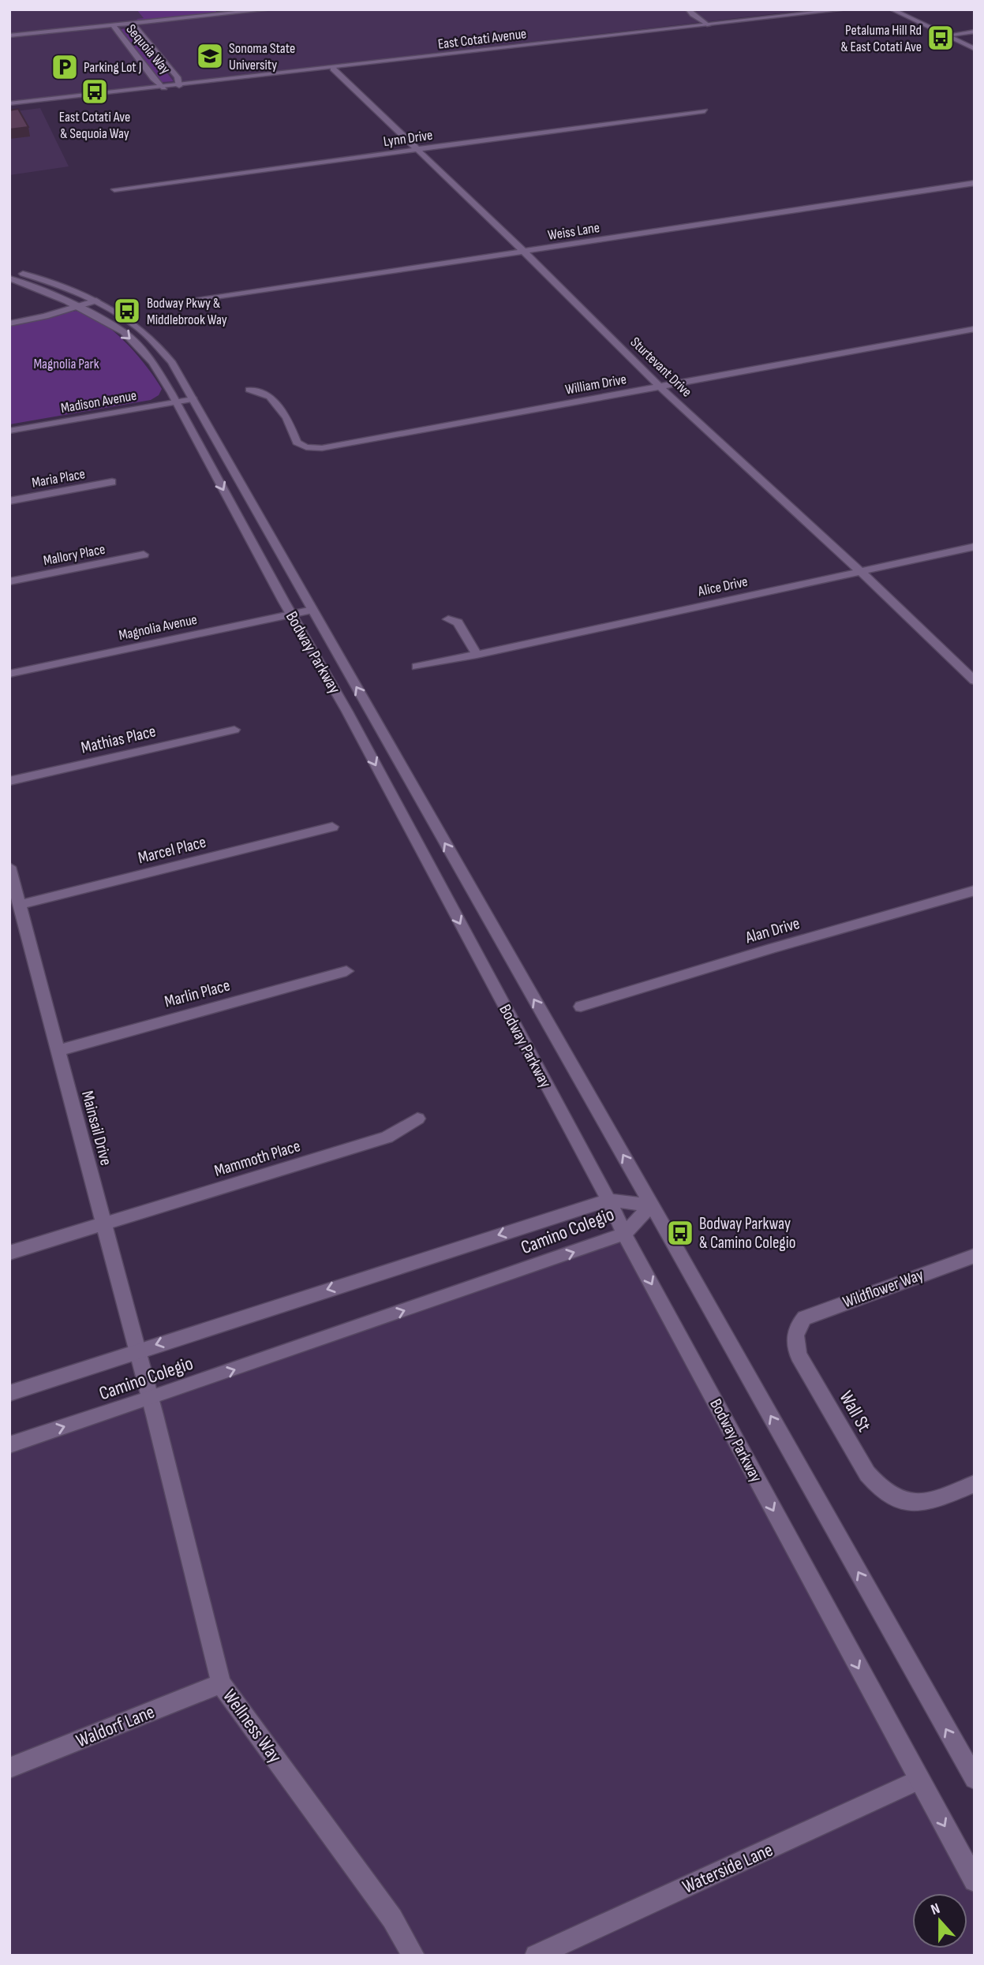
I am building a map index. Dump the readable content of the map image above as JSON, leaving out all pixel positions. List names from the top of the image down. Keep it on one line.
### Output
{"streets":{"street":["East Cotati Avenue","Sequoia Way","Lynn Drive","Weiss Lane","Sturtevant Drive","William Drive","Madison Avenue","Maria Place","Mallory Place","Alice Drive","Magnolia Avenue","Bodway Parkway","Mathias Place","Marcel Place","Alan Drive","Marlin Place","Mainsail Drive","Mammoth Place","Camino Colegio","Wildflower Way","Wall St","Waldorf Lane","Wellness Way","Waterside Lane"]},"crossings":[["East Cotati Avenue","Sequoia Way"],["East Cotati Avenue","Sturtevant Drive"],["Lynn Drive","Sturtevant Drive"],["Weiss Lane","Sturtevant Drive"],["Sturtevant Drive","William Drive"],["Sturtevant Drive","Alice Drive"],["Madison Avenue","Bodway Parkway"],["Magnolia Avenue","Bodway Parkway"],["Bodway Parkway","Camino Colegio"],["Bodway Parkway","Waterside Lane"],["Marcel Place","Mainsail Drive"],["Marlin Place","Mainsail Drive"],["Mainsail Drive","Mammoth Place"],["Mainsail Drive","Camino Colegio"],["Mainsail Drive","Wellness Way"],["Camino Colegio","Wellness Way"],["Wildflower Way","Wall St"],["Waldorf Lane","Wellness Way"]],"parks":["Magnolia Park"],"places":{"bus stop":["Petaluma Hill Rd & East Cotati Ave","East Cotati Ave & Sequoia Way","Bodway Pkwy & Middlebrook Way","Bodway Parkway & Camino Colegio"],"school or university":["Sonoma State University"],"parking":["Parking Lot J"]},"north":"top"}
